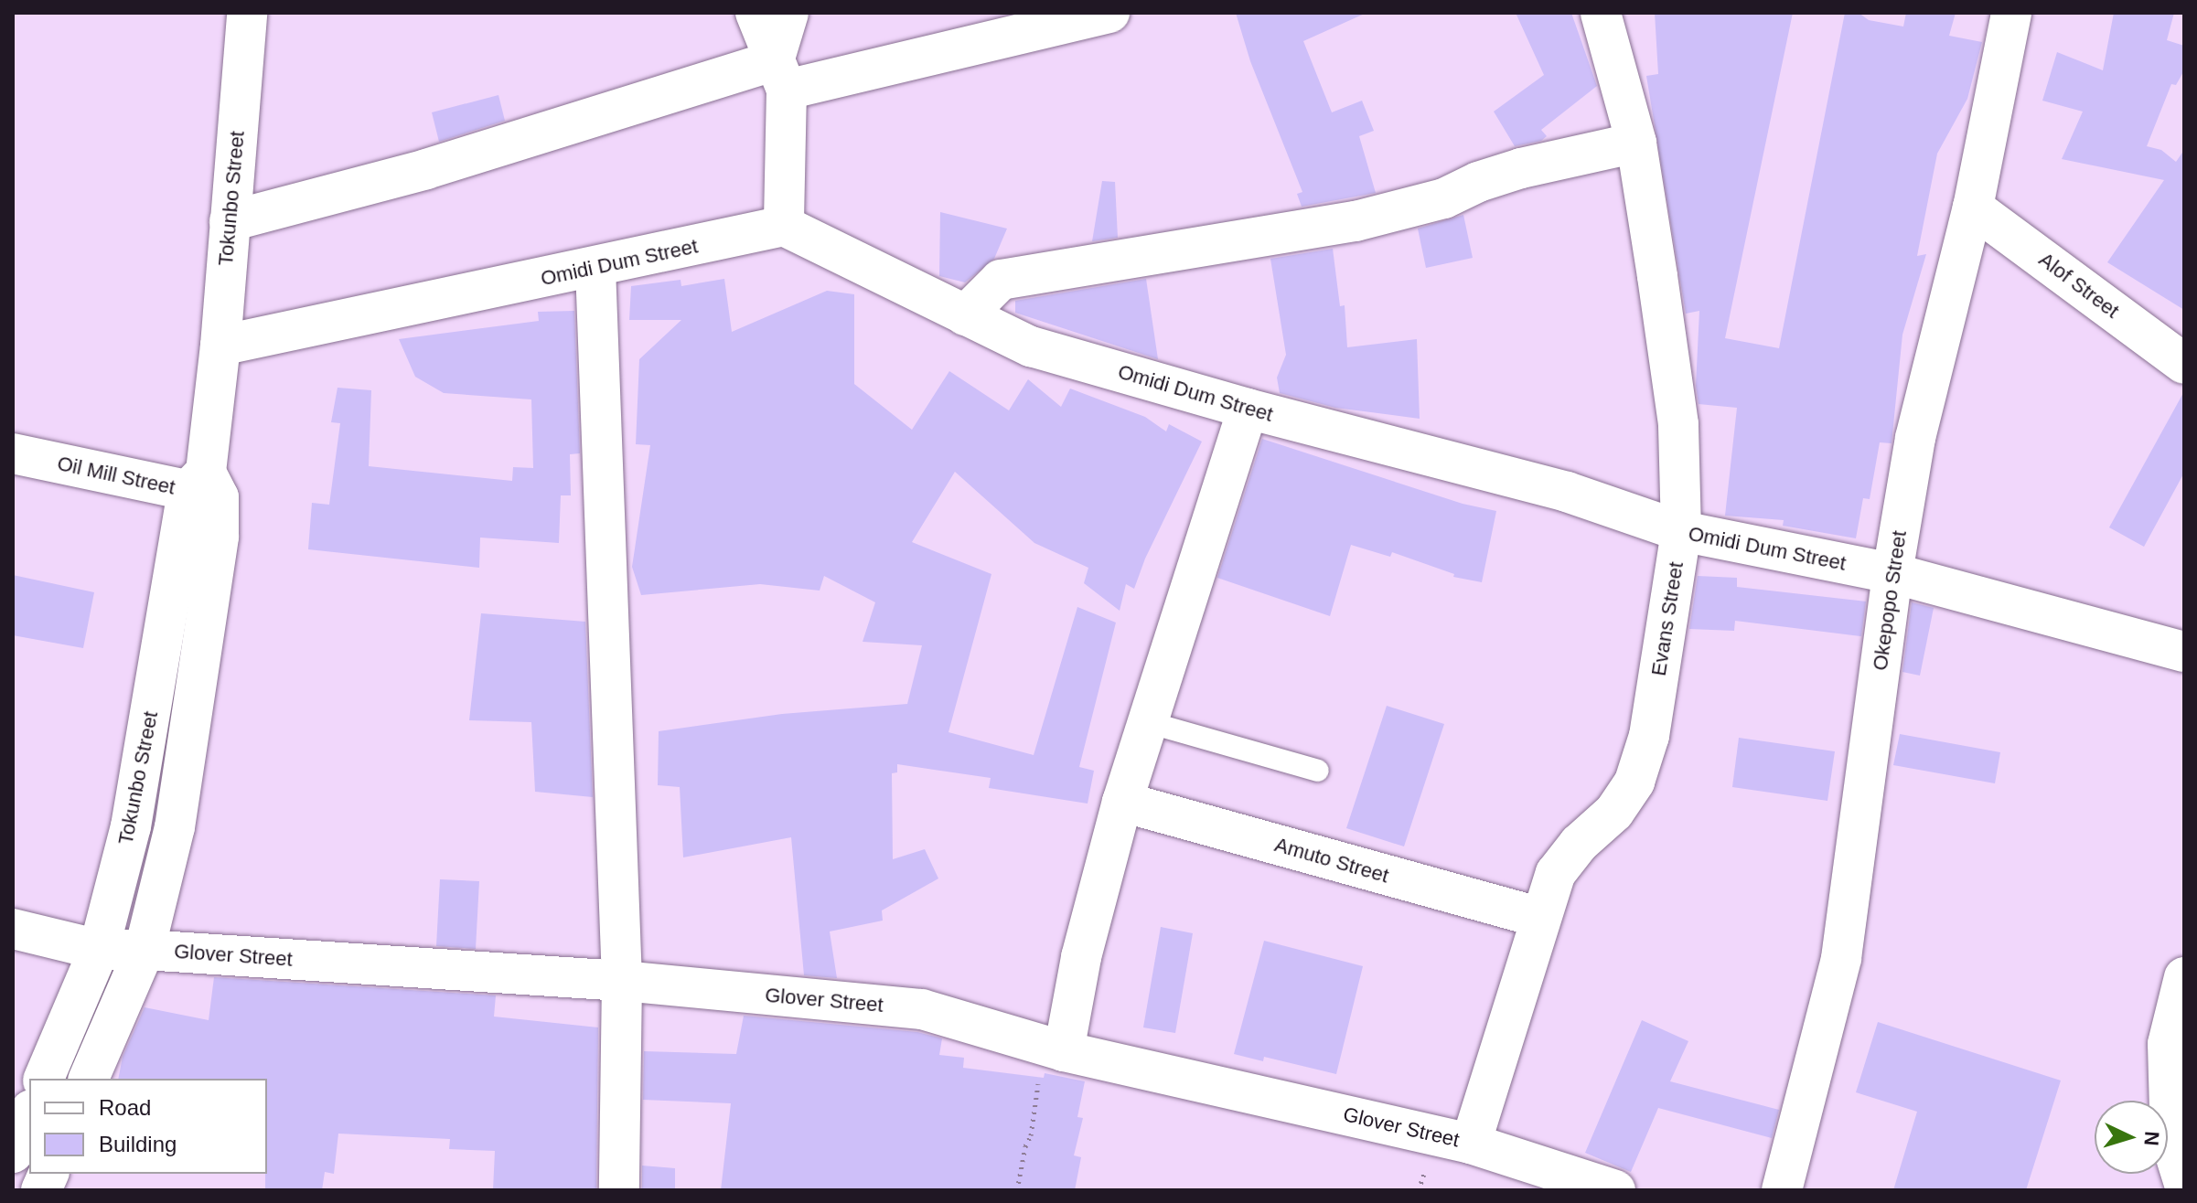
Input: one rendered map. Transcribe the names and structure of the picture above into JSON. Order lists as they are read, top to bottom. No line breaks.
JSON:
{"streets":{"street":["Tokunbo Street","Omidi Dum Street","Alof Street","Oil Mill Street","Okepopo Street","Evans Street","Amuto Street","Glover Street"]},"crossings":[["Tokunbo Street","Omidi Dum Street"],["Tokunbo Street","Oil Mill Street"],["Tokunbo Street","Glover Street"],["Omidi Dum Street","Okepopo Street"],["Omidi Dum Street","Evans Street"],["Alof Street","Okepopo Street"],["Evans Street","Amuto Street"],["Evans Street","Glover Street"]],"legend":["Road","Building"],"north":"right"}
